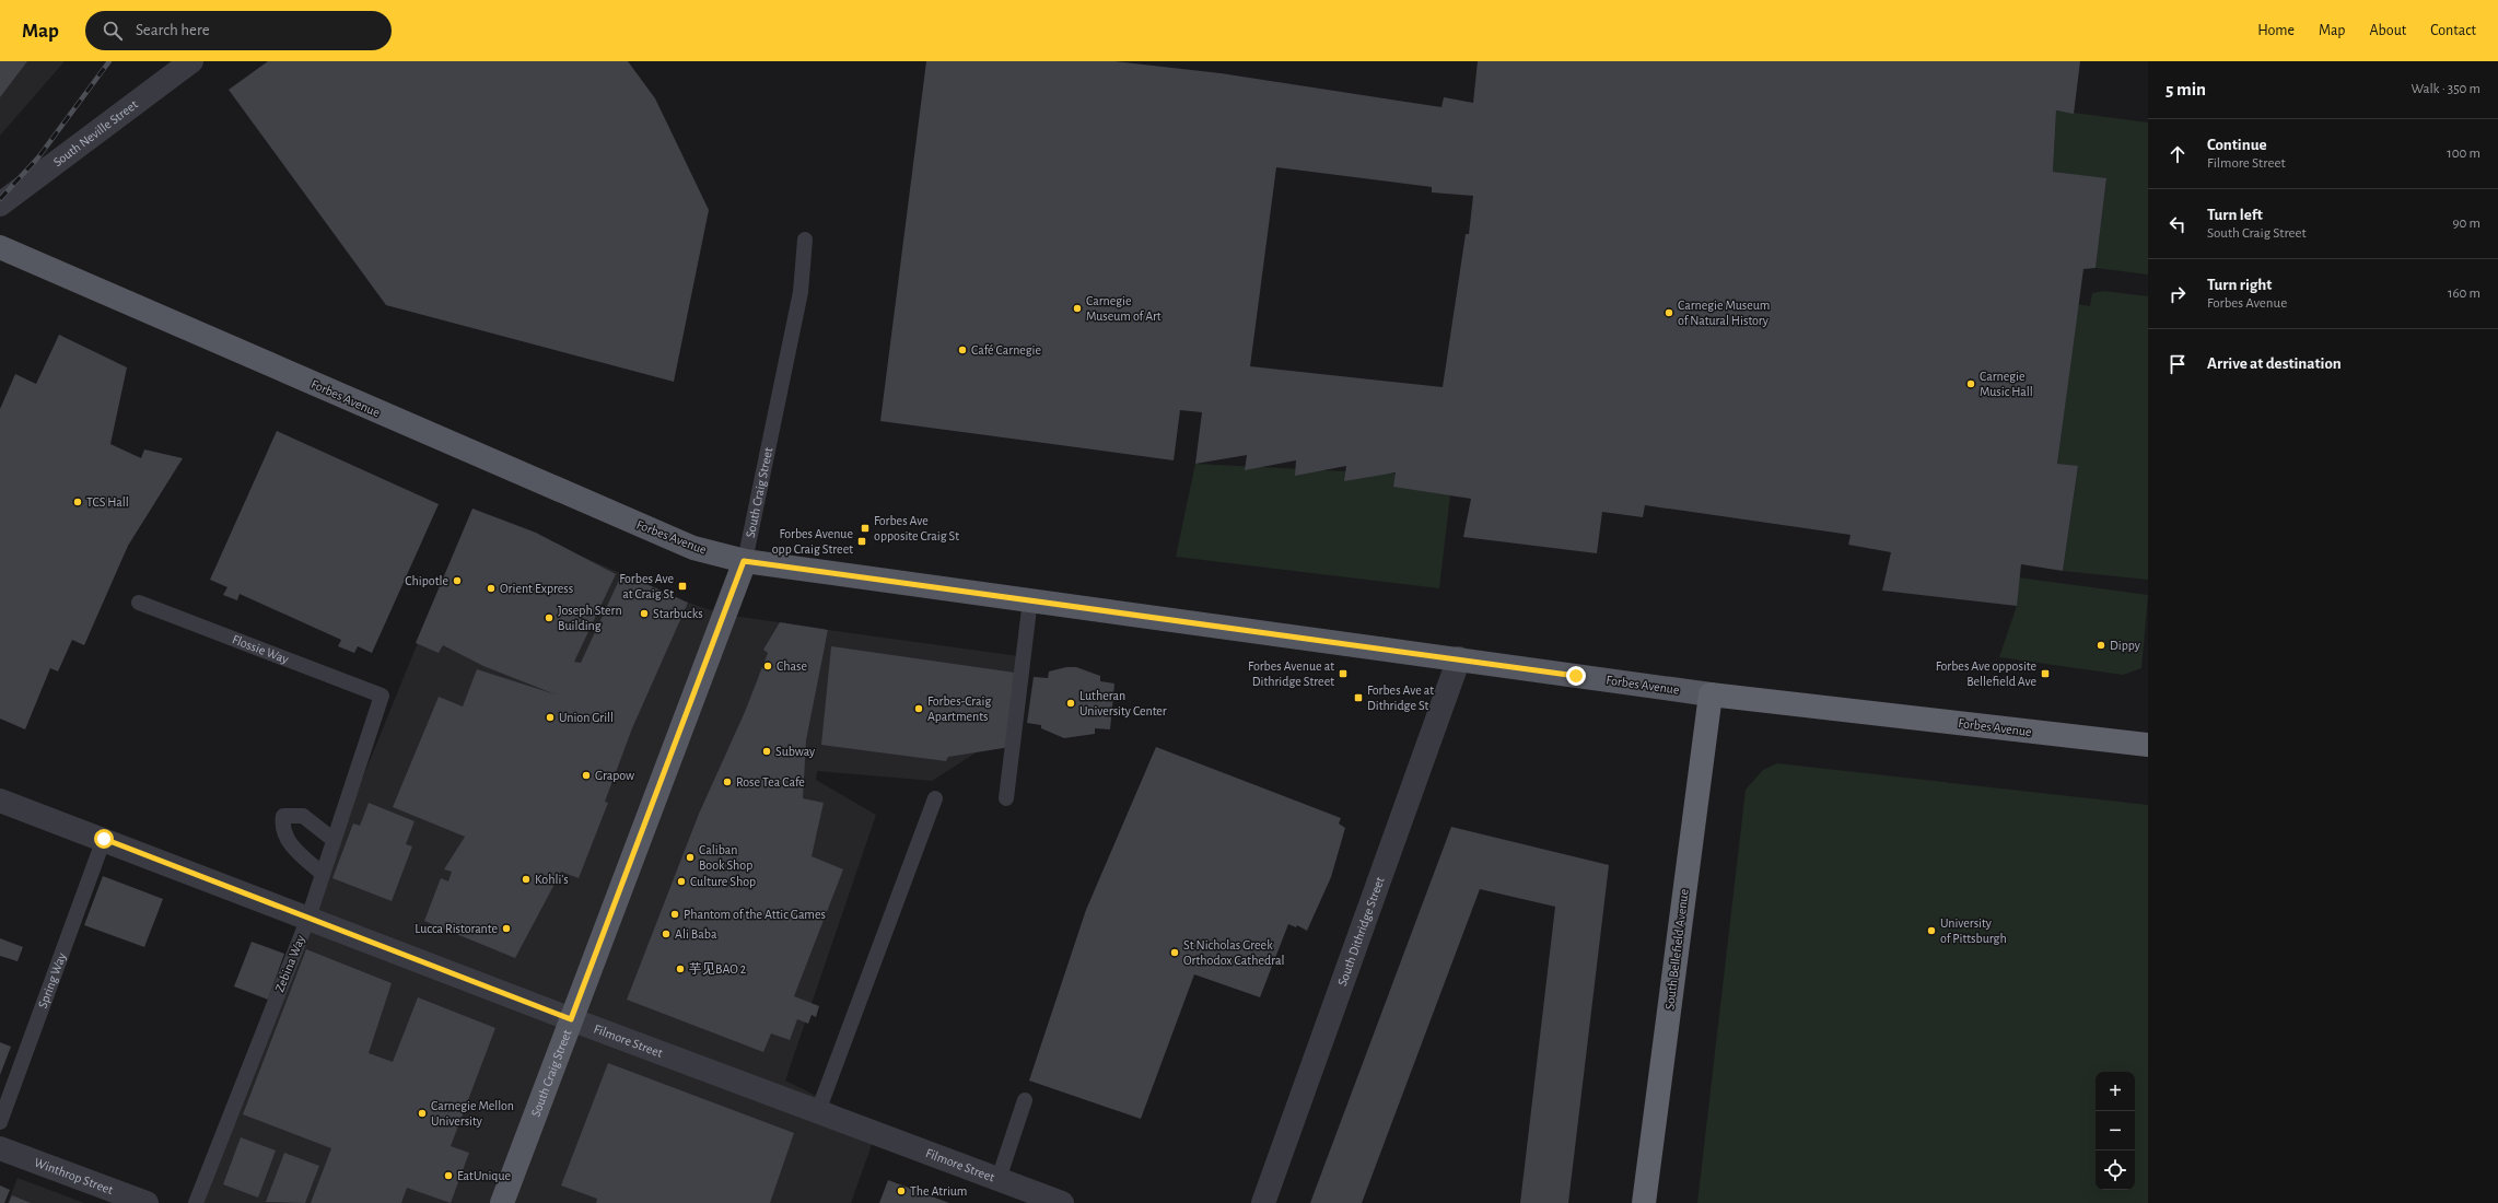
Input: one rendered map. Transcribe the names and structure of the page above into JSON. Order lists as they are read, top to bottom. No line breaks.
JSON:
{"streets":{"highway":["Forbes Avenue","South Bellefield Avenue"],"main road":["South Craig Street"],"street":["South Neville Street","South Dithridge Street","Filmore Street","Winthrop Street"],"lane":["Flossie Way","Zebina Way","Spring Way"]},"crossings":[["Forbes Avenue","South Craig Street"],["Forbes Avenue","South Dithridge Street"],["Forbes Avenue","South Bellefield Avenue"],["South Craig Street","Filmore Street"],["Flossie Way","Zebina Way"],["Zebina Way","Filmore Street"],["Spring Way","Filmore Street"]],"places":{"other":["Carnegie Museum of Art","Carnegie Museum of Natural History","Café Carnegie","Carnegie Music Hall","TCS Hall","Chipotle","Orient Express","Starbucks","Joseph Stern Building","Dippy","Chase","Lutheran University Center","Forbes-Craig Apartments","Union Grill","Subway","Grapow","Rose Tea Cafe","Caliban Book Shop","Kohli's","Culture Shop","Phantom of the Attic Games","Lucca Ristorante","University of Pittsburgh","Ali Baba","St Nicholas Greek Orthodox Cathedral","芋见BAO 2","Carnegie Mellon University","EatUnique","The Atrium"],"transit":["Forbes Ave opposite Craig St","Forbes Avenue opp Craig Street","Forbes Ave at Craig St","Forbes Avenue at Dithridge Street","Forbes Ave opposite Bellefield Ave","Forbes Ave at Dithridge St"]},"page":{"header":"Map","search":"Search here","nav":["Home","Map","About","Contact"],"heading":["5 min","Walk · 350 m"],"list":[["Continue","Filmore Street","100 m"],["Turn left","South Craig Street","90 m"],["Turn right","Forbes Avenue","160 m"],"Arrive at destination"],"map_buttons":["+","−"]}}
